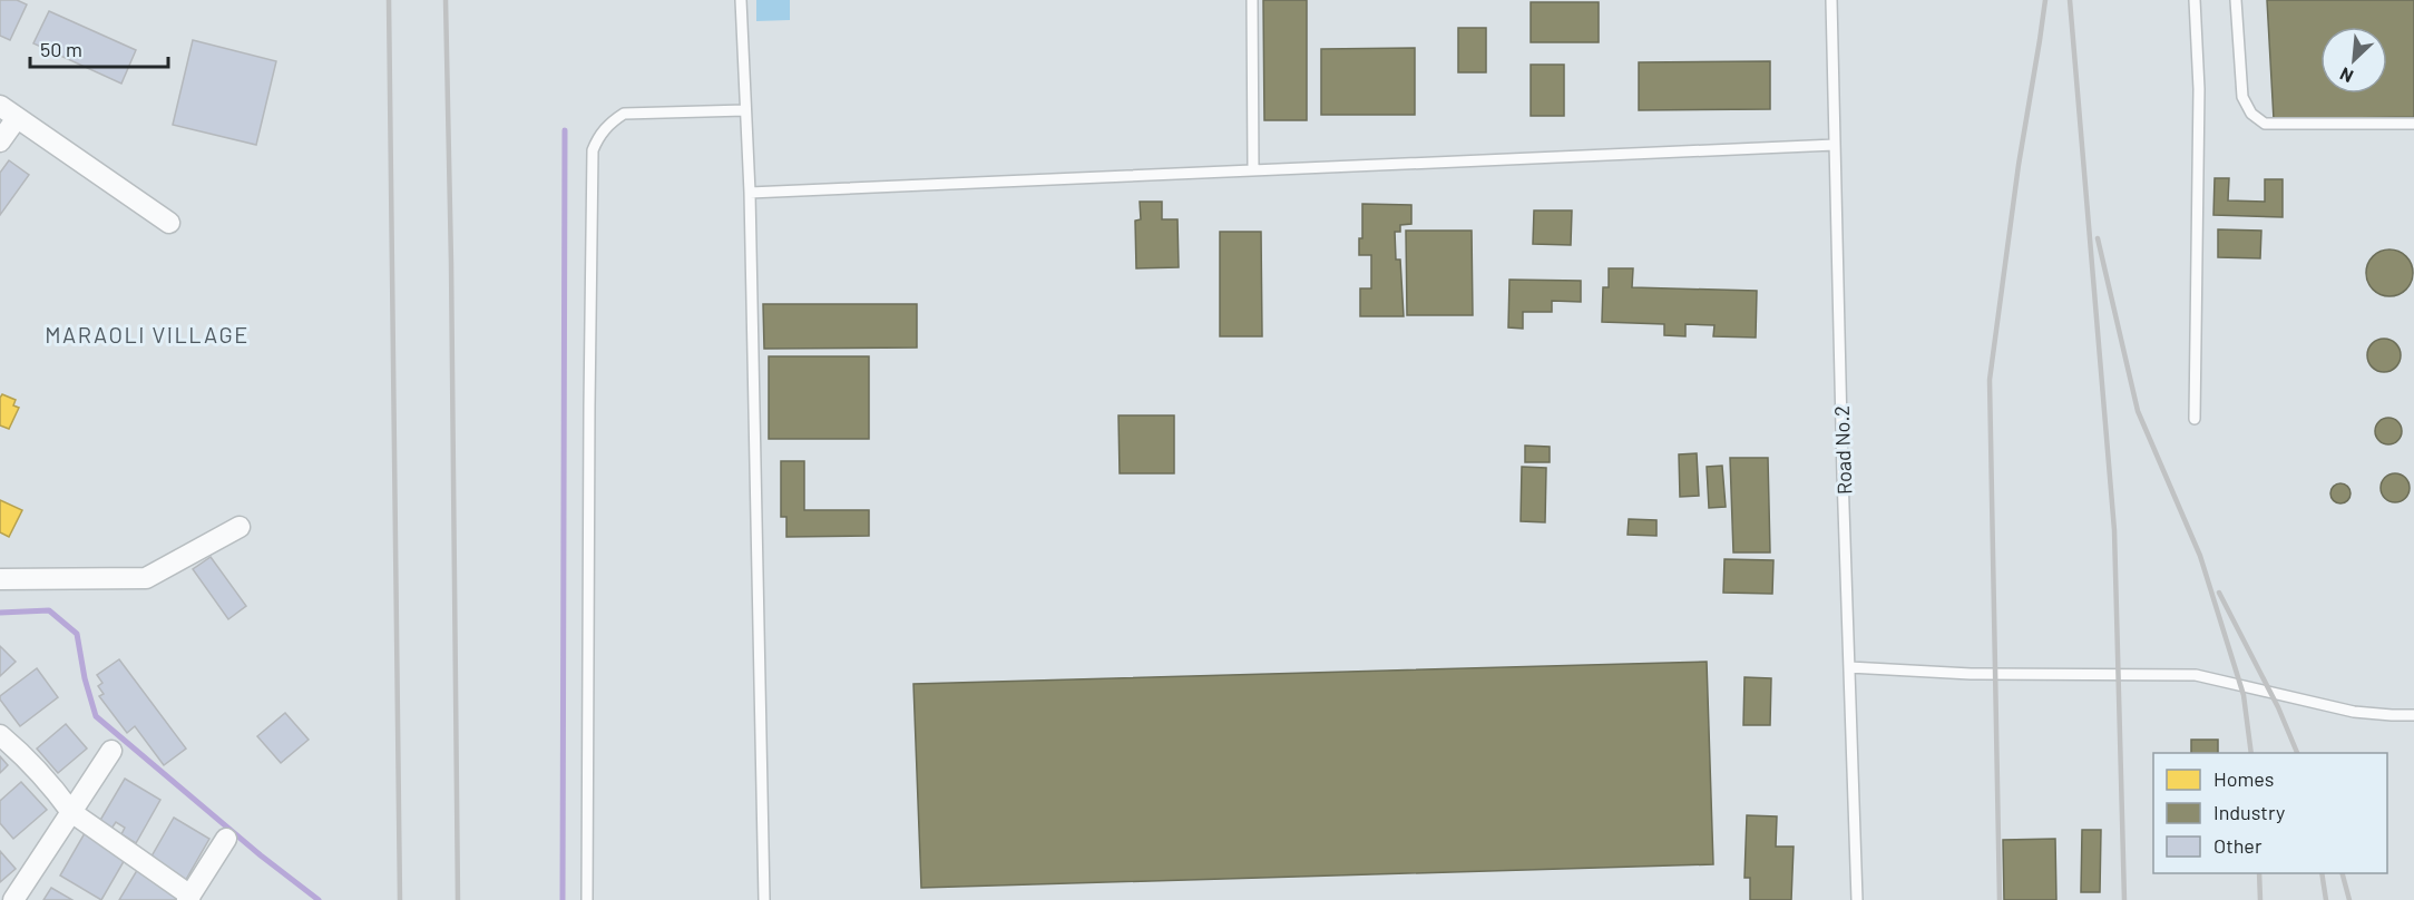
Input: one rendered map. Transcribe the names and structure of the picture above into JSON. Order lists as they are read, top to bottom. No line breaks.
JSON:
{"streets":{"lane":["Road No.2"]},"districts":["MARAOLI VILLAGE"],"legend":["Homes","Industry","Other"],"scale_bar":"50 m","north":"bottom left"}
